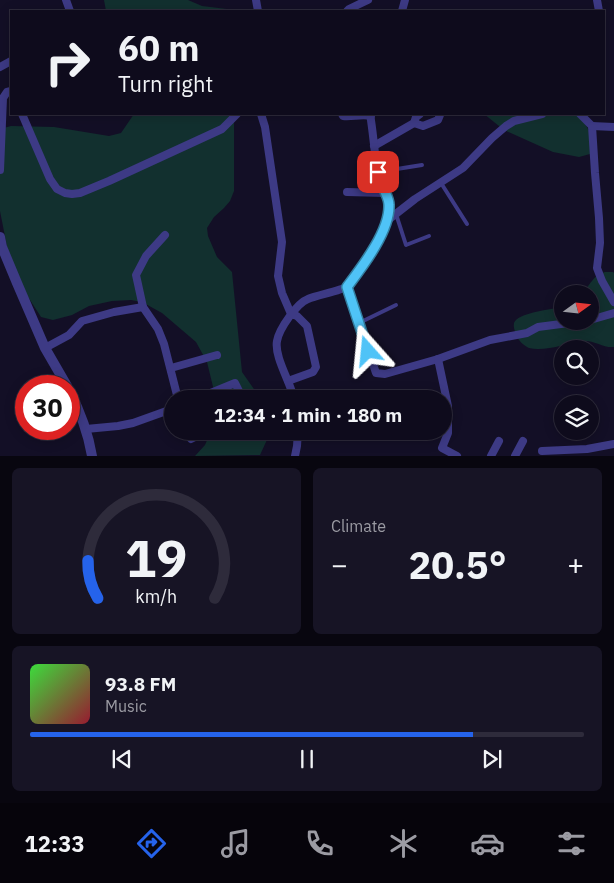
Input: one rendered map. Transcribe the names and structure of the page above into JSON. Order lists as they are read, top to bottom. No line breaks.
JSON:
{"north":"right","page":{"turn":["60 m","Turn right"],"limit":"30","trip":"12:34 · 1 min · 180 m","tile":"Climate","heat":["−","20.5°","+"],"song":["93.8 FM","Music"],"tabs":"12:33","gauge":["19","km/h"]}}
